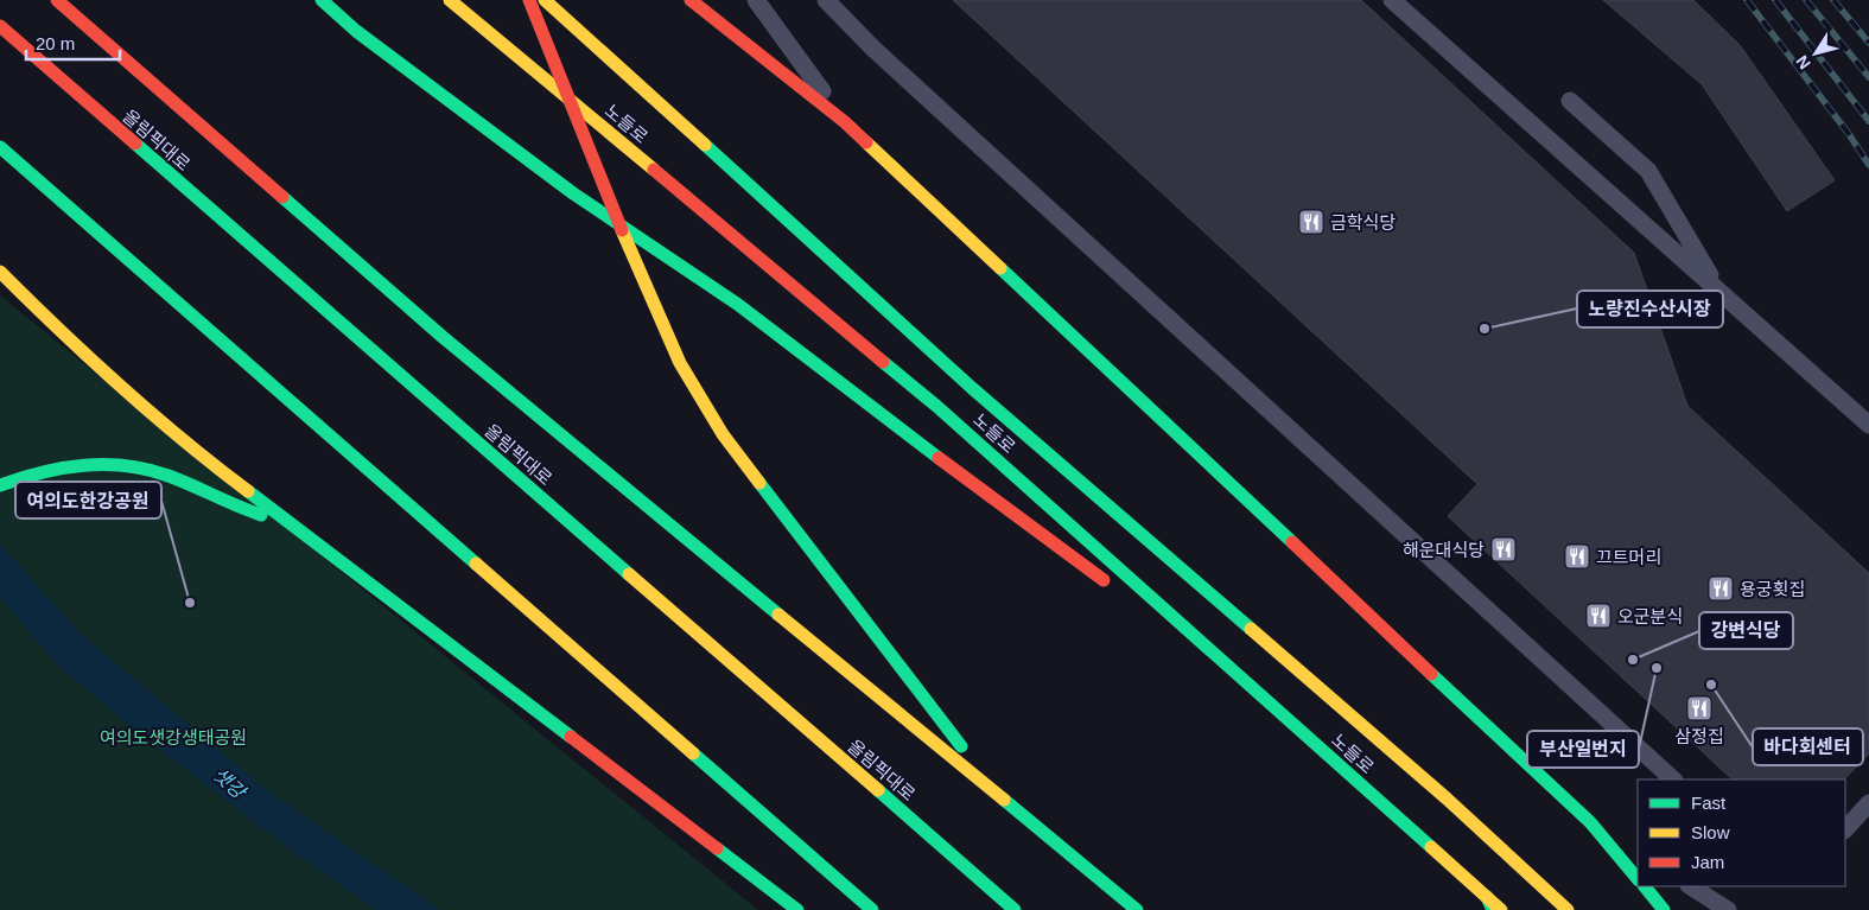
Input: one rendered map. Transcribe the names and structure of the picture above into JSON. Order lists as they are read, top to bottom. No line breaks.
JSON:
{"streets":{"main road":["노들로","올림픽대로"]},"water":["샛강"],"parks":["여의도샛강생태공원"],"places":{"restaurant":["금학식당","해운대식당","끄트머리","용궁횟집","오군분식","삼정집"],"other":["노량진수산시장","여의도한강공원","강변식당","부산일번지","바다회센터"]},"legend":["Fast","Slow","Jam"],"scale_bar":"20 m","north":"bottom left"}
